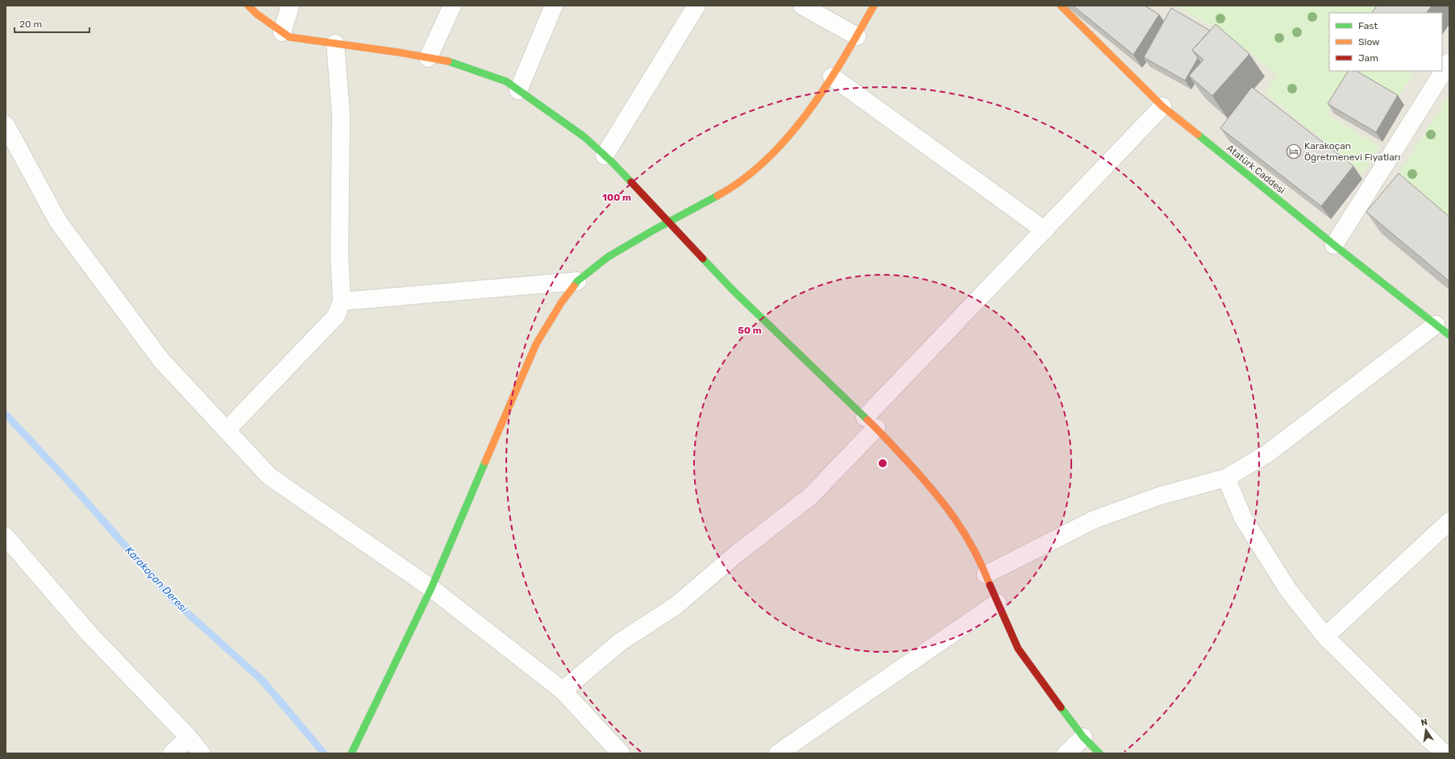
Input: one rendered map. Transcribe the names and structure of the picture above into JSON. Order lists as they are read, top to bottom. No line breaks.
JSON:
{"streets":{"street":["Atatürk Caddesi"]},"water":["Karakoçan Deresi"],"places":{"hotel":["Karakoçan Öğretmenevi Fiyatları"]},"legend":["Fast","Slow","Jam"],"scale_bar":"20 m","north":"top","rings":["100 m","50 m"]}
